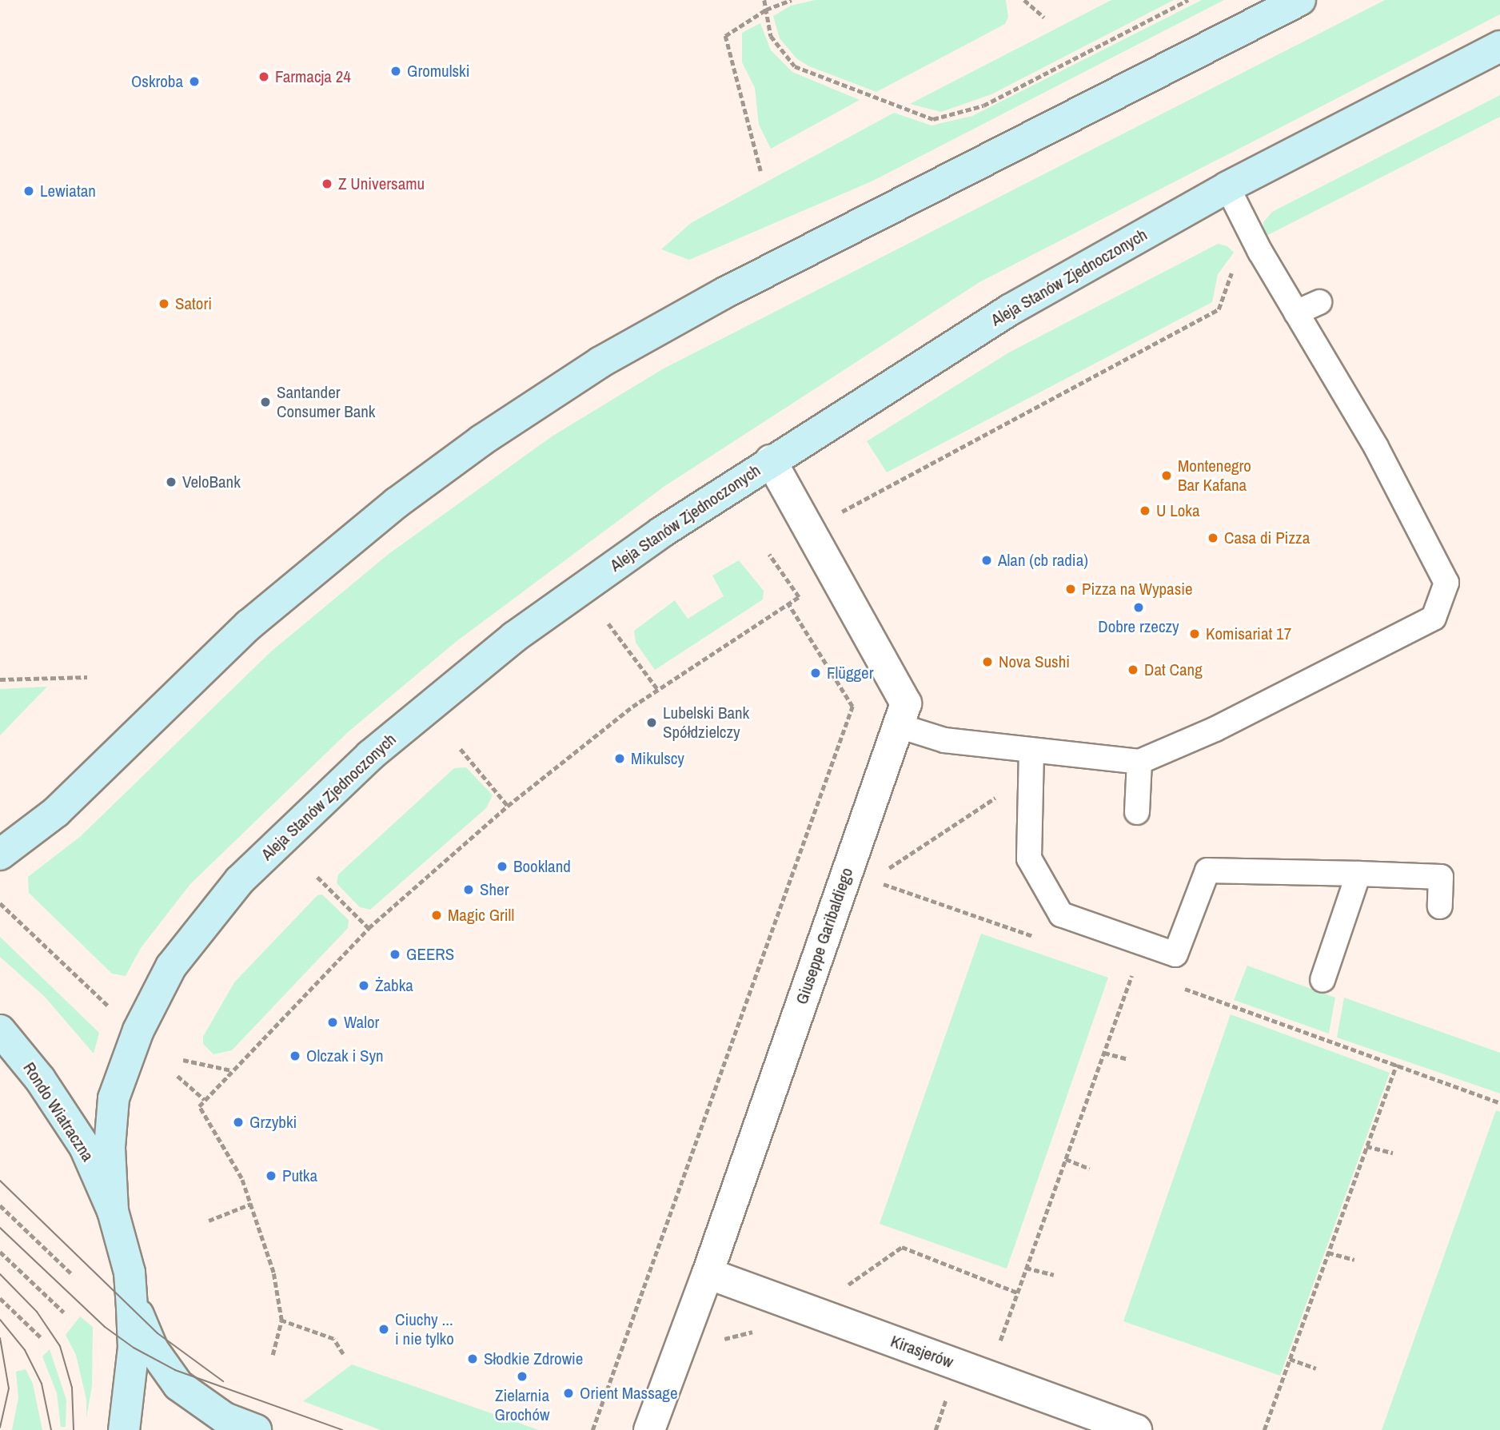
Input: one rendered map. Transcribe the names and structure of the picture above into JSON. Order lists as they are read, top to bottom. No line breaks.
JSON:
{"streets":{"main road":["Aleja Stanów Zjednoczonych","Rondo Wiatraczna"],"street":["Giuseppe Garibaldiego","Kirasjerów"]},"crossings":[["Aleja Stanów Zjednoczonych","Giuseppe Garibaldiego"],["Aleja Stanów Zjednoczonych","Rondo Wiatraczna"],["Giuseppe Garibaldiego","Kirasjerów"]],"places":["Gromulski","Farmacja 24","Oskroba","Z Universamu","Lewiatan","Satori","Santander Consumer Bank","Montenegro Bar Kafana","VeloBank","U Loka","Casa di Pizza","Alan (cb radia)","Pizza na Wypasie","Dobre rzeczy","Komisariat 17","Nova Sushi","Dat Cang","Flügger","Lubelski Bank Spółdzielczy","Mikulscy","Bookland","Sher","Magic Grill","GEERS","Żabka","Walor","Olczak i Syn","Grzybki","Putka","Ciuchy ... i nie tylko","Słodkie Zdrowie","Zielarnia Grochów","Orient Massage"]}
